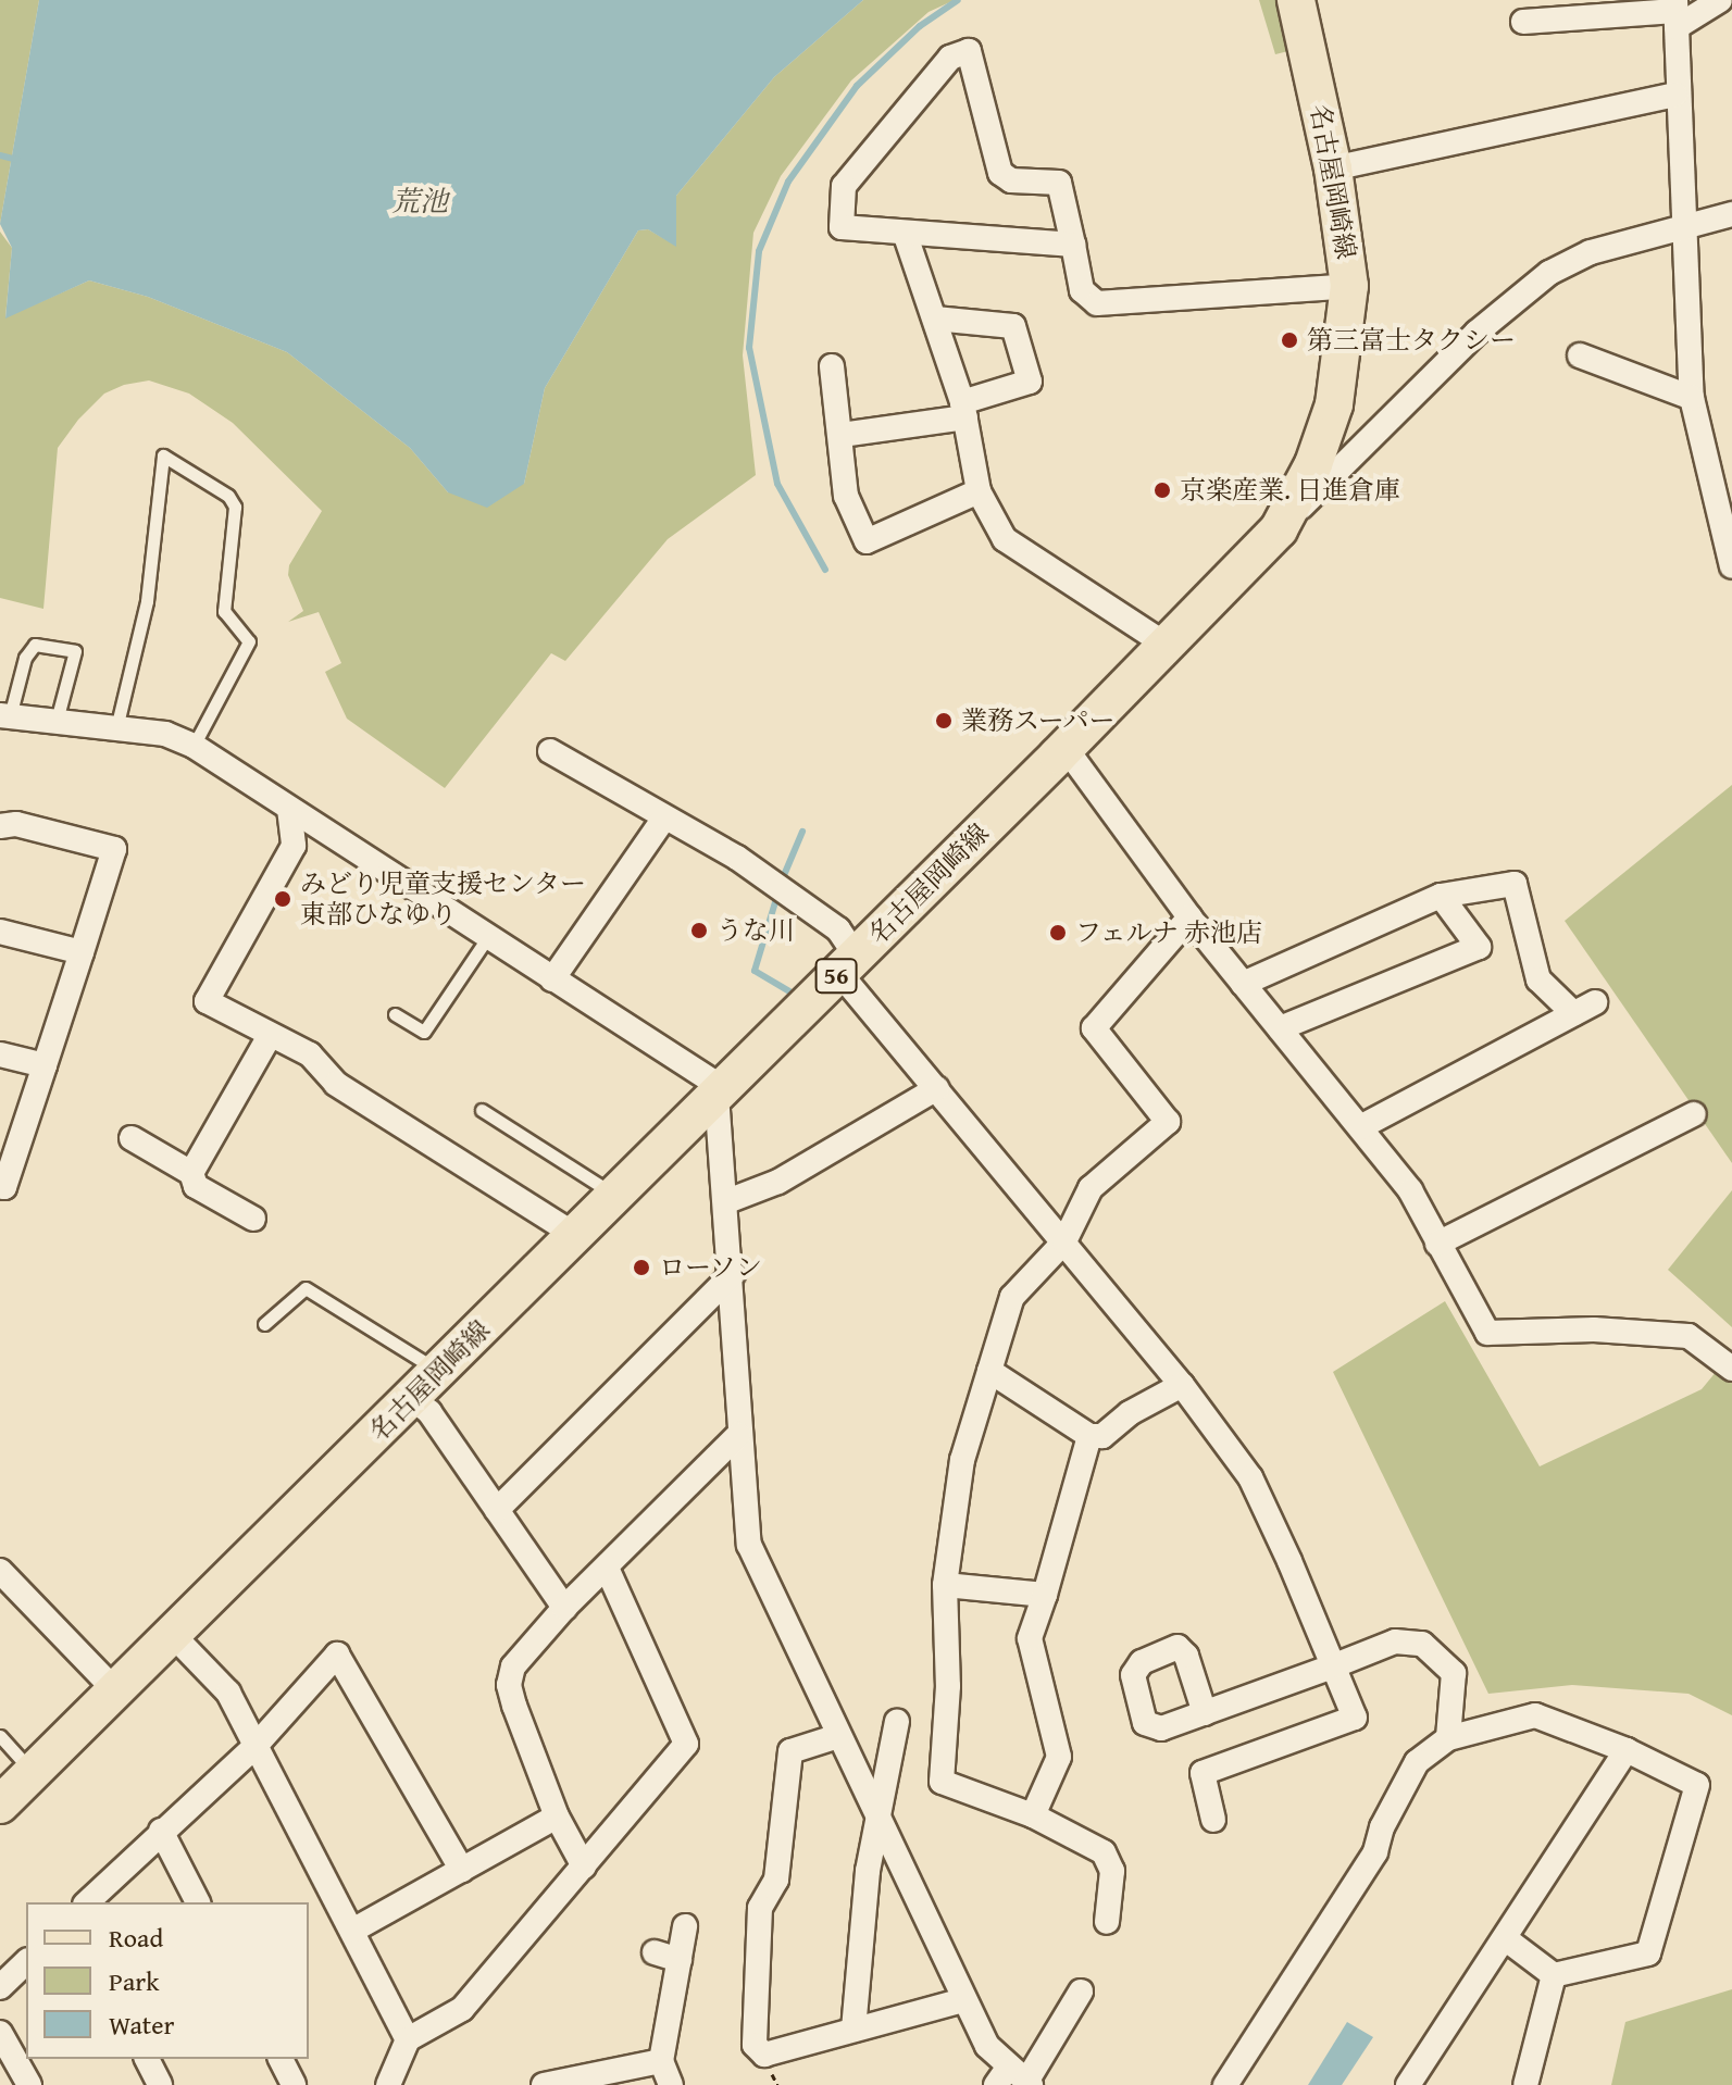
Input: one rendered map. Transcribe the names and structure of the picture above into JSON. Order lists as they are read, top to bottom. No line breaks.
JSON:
{"streets":{"main road":["名古屋岡崎線","56"]},"water":["荒池"],"places":["第三富士タクシー","京楽産業. 日進倉庫","業務スーパー","みどり児童支援センター 東部ひなゆり","うな川","フェルナ 赤池店","ローソン"],"legend":["Road","Park","Water"]}
